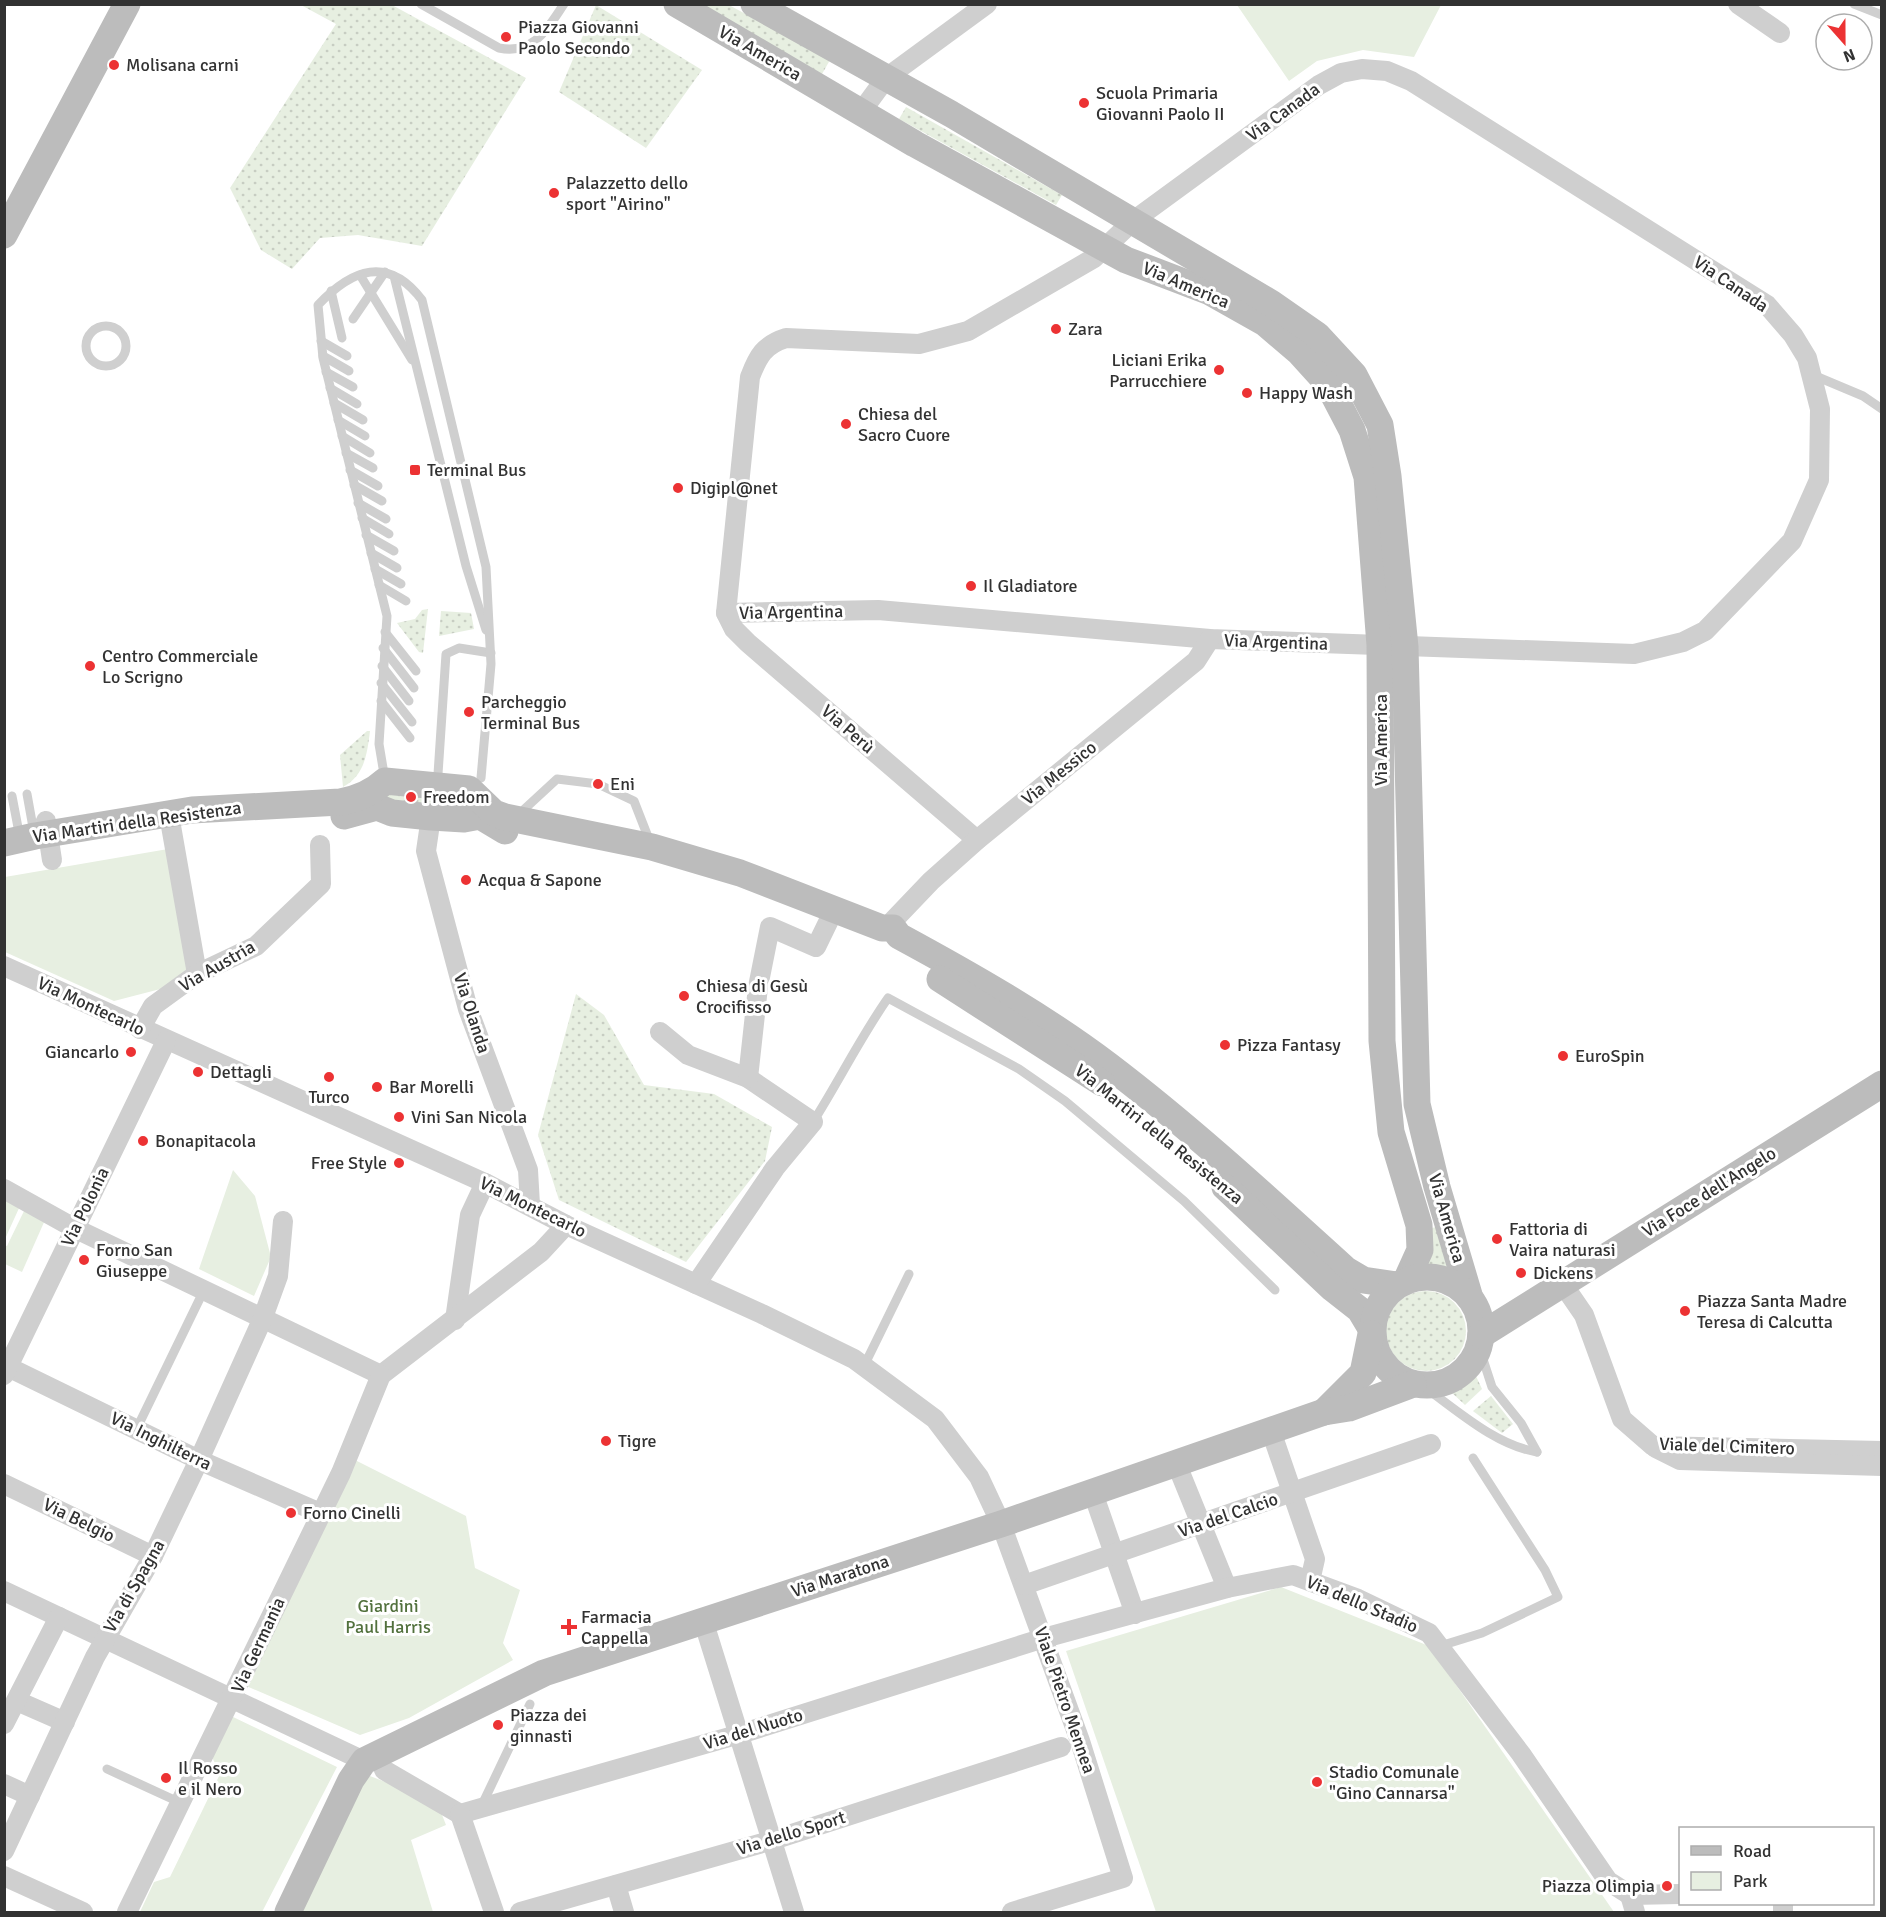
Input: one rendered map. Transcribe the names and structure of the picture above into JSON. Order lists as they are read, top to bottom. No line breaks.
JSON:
{"streets":{"street":["Via America","Via Canada","Via Argentina","Via Perù","Via Messico","Via Martiri della Resistenza","Via Austria","Via Montecarlo","Via Olanda","Via Foce dell'Angelo","Via Polonia","Via Inghilterra","Viale del Cimitero","Via del Calcio","Via Belgio","Via Maratona","Via di Spagna","Via dello Stadio","Via Germania","Viale Pietro Mennea","Via del Nuoto","Via dello Sport"]},"crossings":[["Via America","Via Canada"],["Via America","Via Argentina"],["Via America","Via Martiri della Resistenza"],["Via America","Via Foce dell'Angelo"],["Via America","Via Maratona"],["Via Canada","Via Argentina"],["Via Argentina","Via Perù"],["Via Argentina","Via Messico"],["Via Perù","Via Messico"],["Via Messico","Via Martiri della Resistenza"],["Via Martiri della Resistenza","Via Austria"],["Via Martiri della Resistenza","Via Foce dell'Angelo"],["Via Martiri della Resistenza","Via Maratona"],["Via Austria","Via Montecarlo"],["Via Montecarlo","Via Olanda"],["Via Montecarlo","Via Polonia"],["Via Montecarlo","Via Maratona"],["Via Montecarlo","Viale Pietro Mennea"],["Via Foce dell'Angelo","Viale del Cimitero"],["Via Foce dell'Angelo","Via Maratona"],["Via Polonia","Via Inghilterra"],["Via Inghilterra","Via di Spagna"],["Via Inghilterra","Via Germania"],["Via del Calcio","Viale Pietro Mennea"],["Via Belgio","Via di Spagna"],["Via Maratona","Viale Pietro Mennea"],["Via dello Stadio","Viale Pietro Mennea"],["Via dello Stadio","Via del Nuoto"],["Viale Pietro Mennea","Via del Nuoto"]],"parks":["Giardini Paul Harris"],"places":{"other":["Piazza Giovanni Paolo Secondo","Molisana carni","Scuola Primaria Giovanni Paolo II","Palazzetto dello sport \"Airino\"","Zara","Liciani Erika Parrucchiere","Happy Wash","Chiesa del Sacro Cuore","Digipl@net","Il Gladiatore","Centro Commerciale Lo Scrigno","Parcheggio Terminal Bus","Eni","Freedom","Acqua & Sapone","Chiesa di Gesù Crocifisso","Pizza Fantasy","Giancarlo","EuroSpin","Dettagli","Turco","Bar Morelli","Vini San Nicola","Bonapitacola","Free Style","Fattoria di Vaira naturasi","Forno San Giuseppe","Dickens","Piazza Santa Madre Teresa di Calcutta","Tigre","Forno Cinelli","Piazza dei ginnasti","Il Rosso e il Nero","Stadio Comunale \"Gino Cannarsa\"","Piazza Olimpia"],"transit":["Terminal Bus"],"health":["Farmacia Cappella"]},"legend":["Road","Park"],"north":"bottom"}
